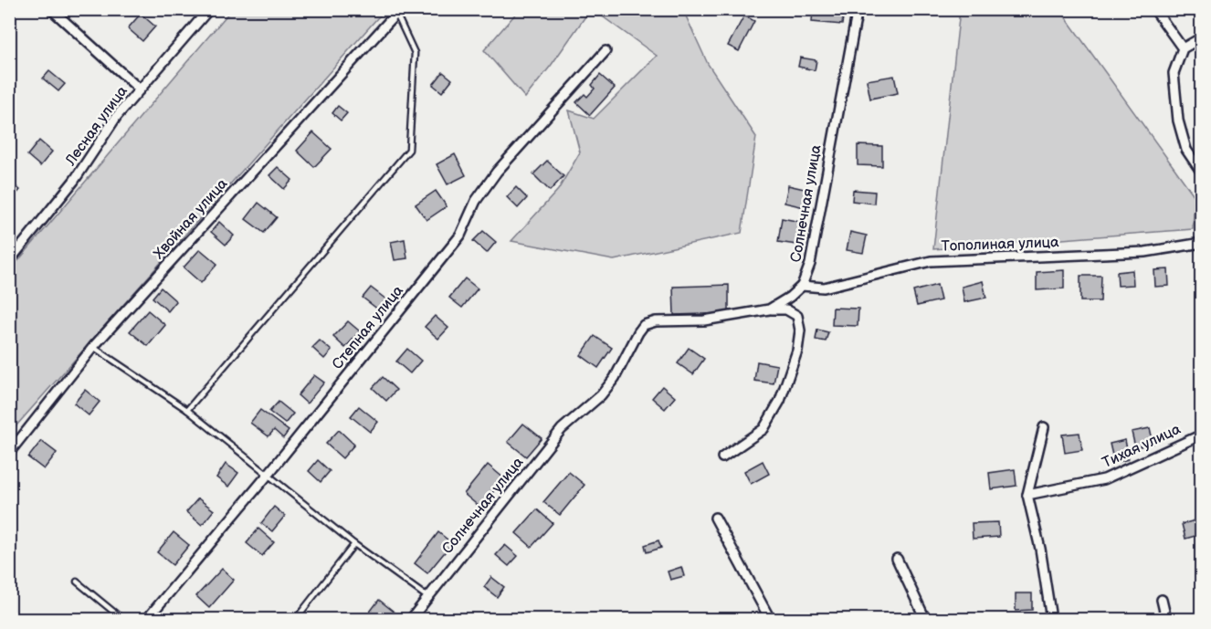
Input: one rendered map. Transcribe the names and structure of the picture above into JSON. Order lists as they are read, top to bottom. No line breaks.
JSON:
{"streets":{"street":["Лесная улица","Солнечная улица","Хвойная улица","Тополиная улица","Степная улица","Тихая улица"]},"crossings":[["Солнечная улица","Тополиная улица"]]}
